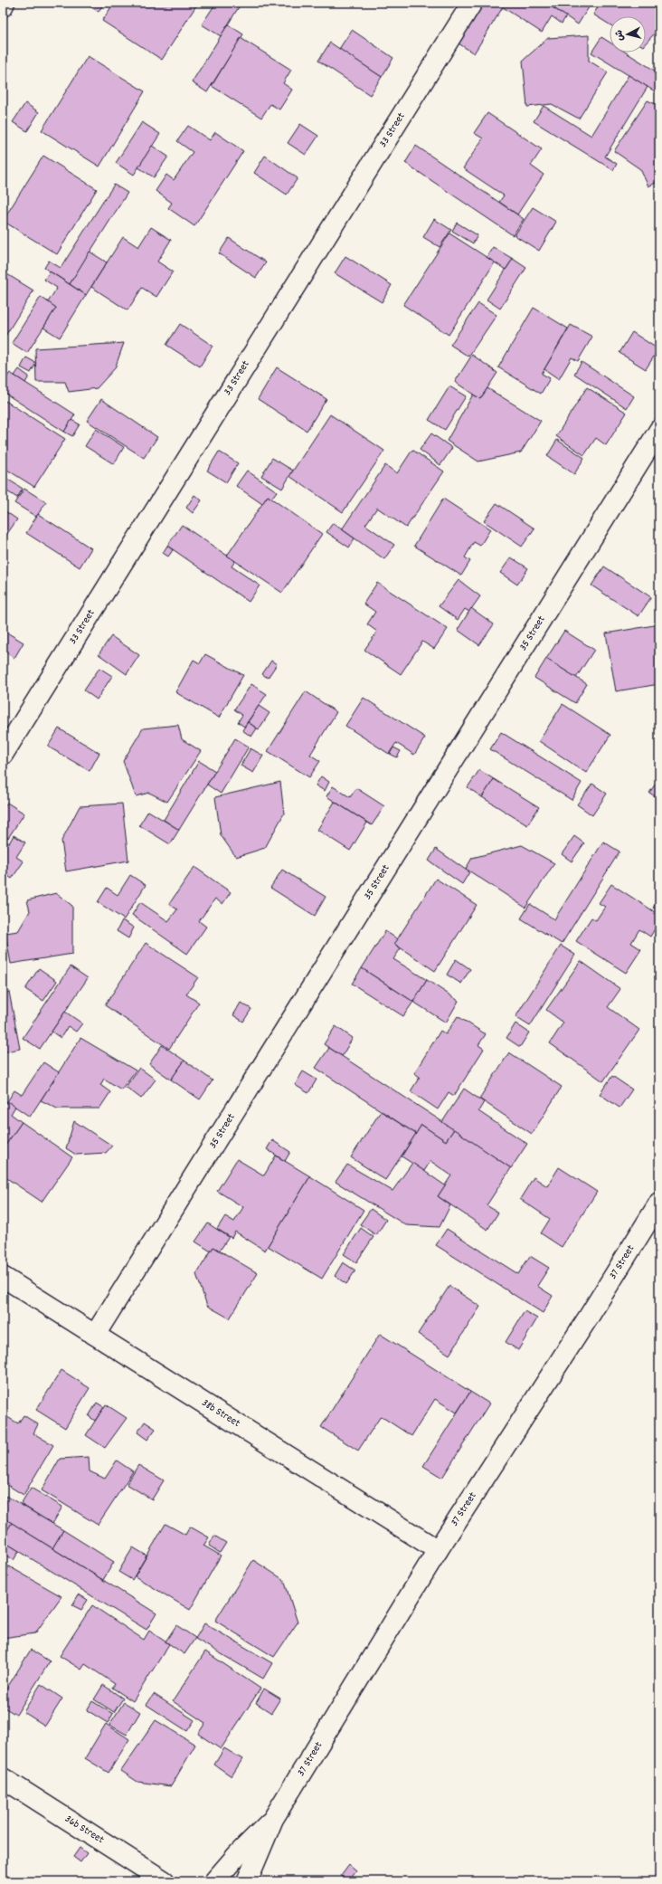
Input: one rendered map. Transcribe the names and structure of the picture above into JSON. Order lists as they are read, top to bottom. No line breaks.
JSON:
{"streets":{"street":["33 Street","35 Street","37 Street","38b Street","36b Street"]},"crossings":[["35 Street","38b Street"],["37 Street","38b Street"]],"north":"left"}
